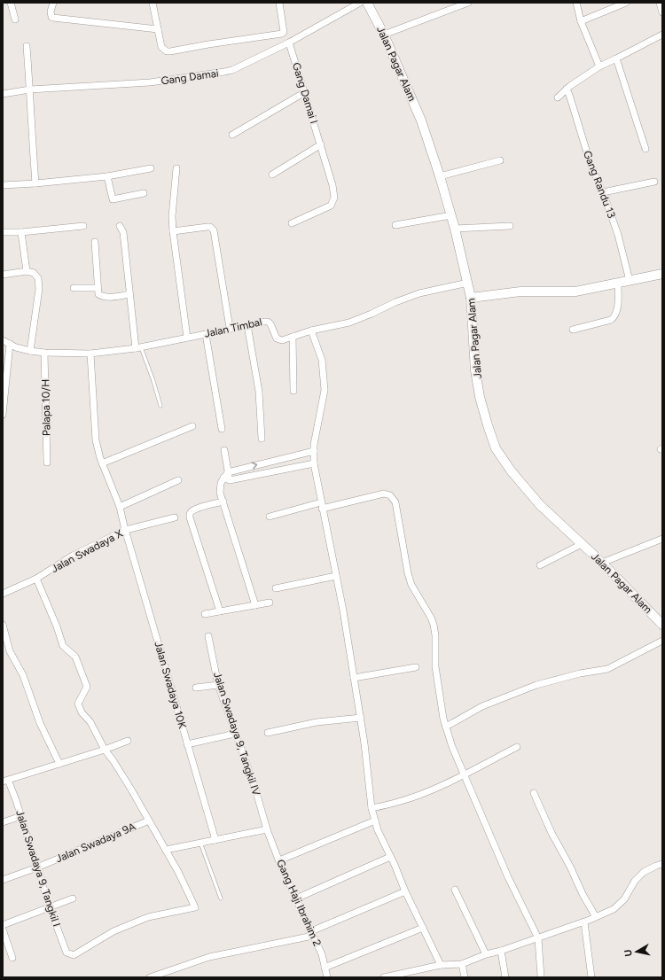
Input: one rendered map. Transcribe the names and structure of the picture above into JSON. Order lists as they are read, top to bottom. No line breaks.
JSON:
{"streets":{"street":["Jalan Pagar Alam","Gang Damai","Gang Damai I","Gang Randu 13","Jalan Timbal","Palapa 10/H","Jalan Swadaya X","Jalan Swadaya 10K","Jalan Swadaya 9, Tangkil IV","Jalan Swadaya 9A","Jalan Swadaya 9, Tangkil I","Gang Haji Ibrahim 2"]},"crossings":[["Jalan Pagar Alam","Jalan Timbal"],["Gang Damai","Gang Damai I"],["Jalan Timbal","Palapa 10/H"],["Jalan Timbal","Jalan Swadaya 10K"],["Jalan Swadaya X","Jalan Swadaya 10K"],["Jalan Swadaya 9, Tangkil IV","Gang Haji Ibrahim 2"],["Jalan Swadaya 9A","Jalan Swadaya 9, Tangkil I"]],"north":"left"}
